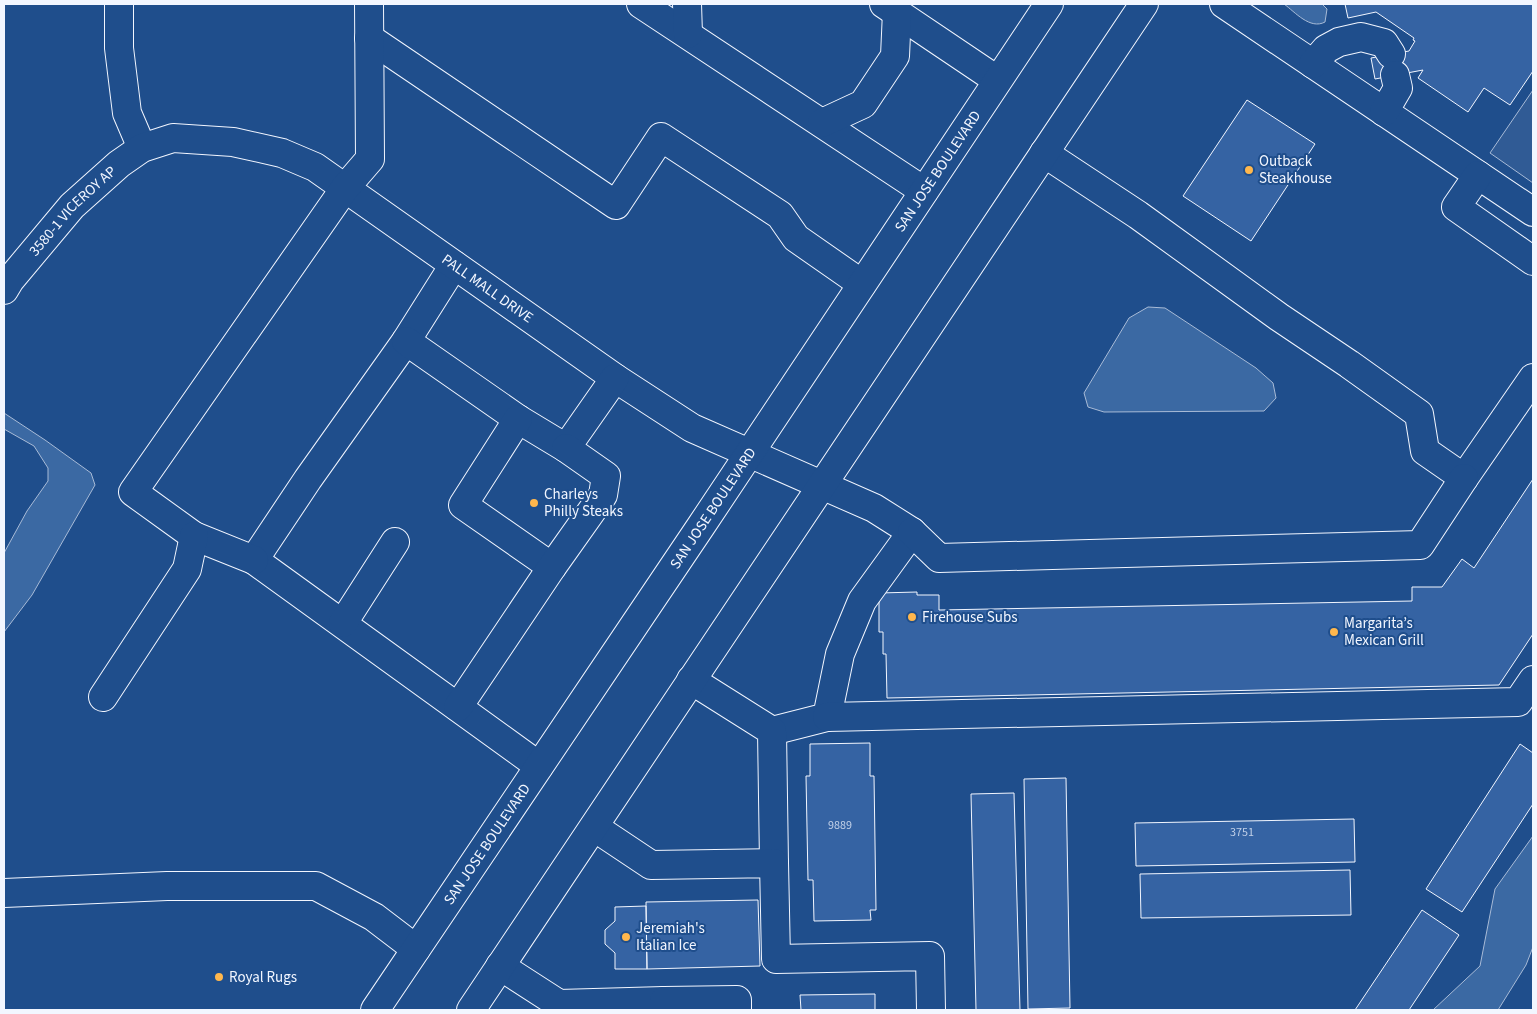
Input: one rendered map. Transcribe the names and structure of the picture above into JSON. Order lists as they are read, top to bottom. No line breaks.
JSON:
{"streets":{"main road":["SAN JOSE BOULEVARD","3580-1 VICEROY AP","PALL MALL DRIVE"]},"crossings":[["SAN JOSE BOULEVARD","PALL MALL DRIVE"],["3580-1 VICEROY AP","PALL MALL DRIVE"]],"places":["Outback Steakhouse","Charleys Philly Steaks","Firehouse Subs","Margarita’s Mexican Grill","Jeremiah's Italian Ice","Royal Rugs"],"house_numbers":["9889","3751"]}
